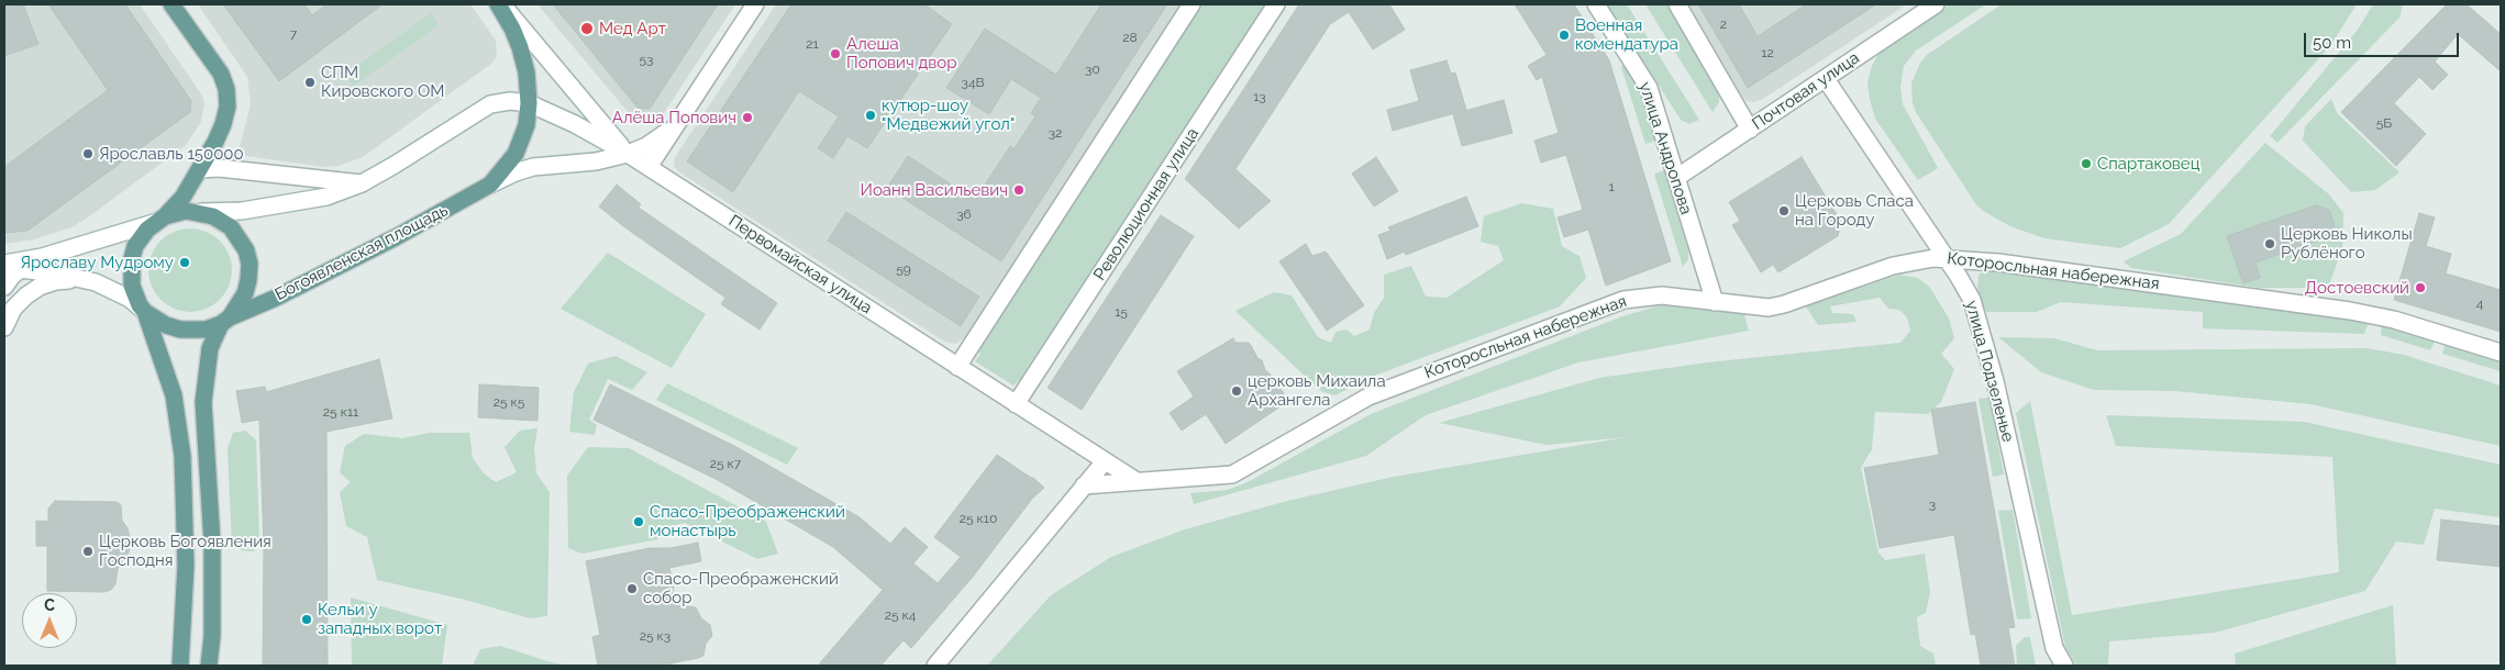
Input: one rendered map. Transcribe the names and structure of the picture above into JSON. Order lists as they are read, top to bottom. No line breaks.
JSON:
{"streets":{"main road":["Богоявленская площадь","Первомайская улица"],"street":["Почтовая улица","улица Андропова","Революционная улица","Которосльная набережная","улица Подзеленье"]},"crossings":[["Почтовая улица","улица Андропова"],["Почтовая улица","улица Подзеленье"],["улица Андропова","Которосльная набережная"],["Революционная улица","Первомайская улица"],["Богоявленская площадь","Первомайская улица"],["Первомайская улица","Которосльная набережная"],["Которосльная набережная","улица Подзеленье"]],"places":["Мед Арт","Военная комендатура","Алеша Попович двор","СПМ Кировского ОМ","кутюр-шоу \"Медвежий угол\"","Алёша Попович","Ярославль 150000","Спартаковец","Иоанн Васильевич","Церковь Спаса на Городу","Церковь Николы Рублёного","Ярославу Мудрому","Достоевский","церковь Михаила Архангела","Спасо-Преображенский монастырь","Церковь Богоявления Господня","Спасо-Преображенский собор","Кельи у западных ворот"],"house_numbers":["2","7","28","21","12","53","30","34В","13","5Б","32","1","36","59","4","15","25 к5","25 к11","25 к7","3","25 к10","25 к4","25 к3"],"scale_bar":"50 m","north":"top"}
